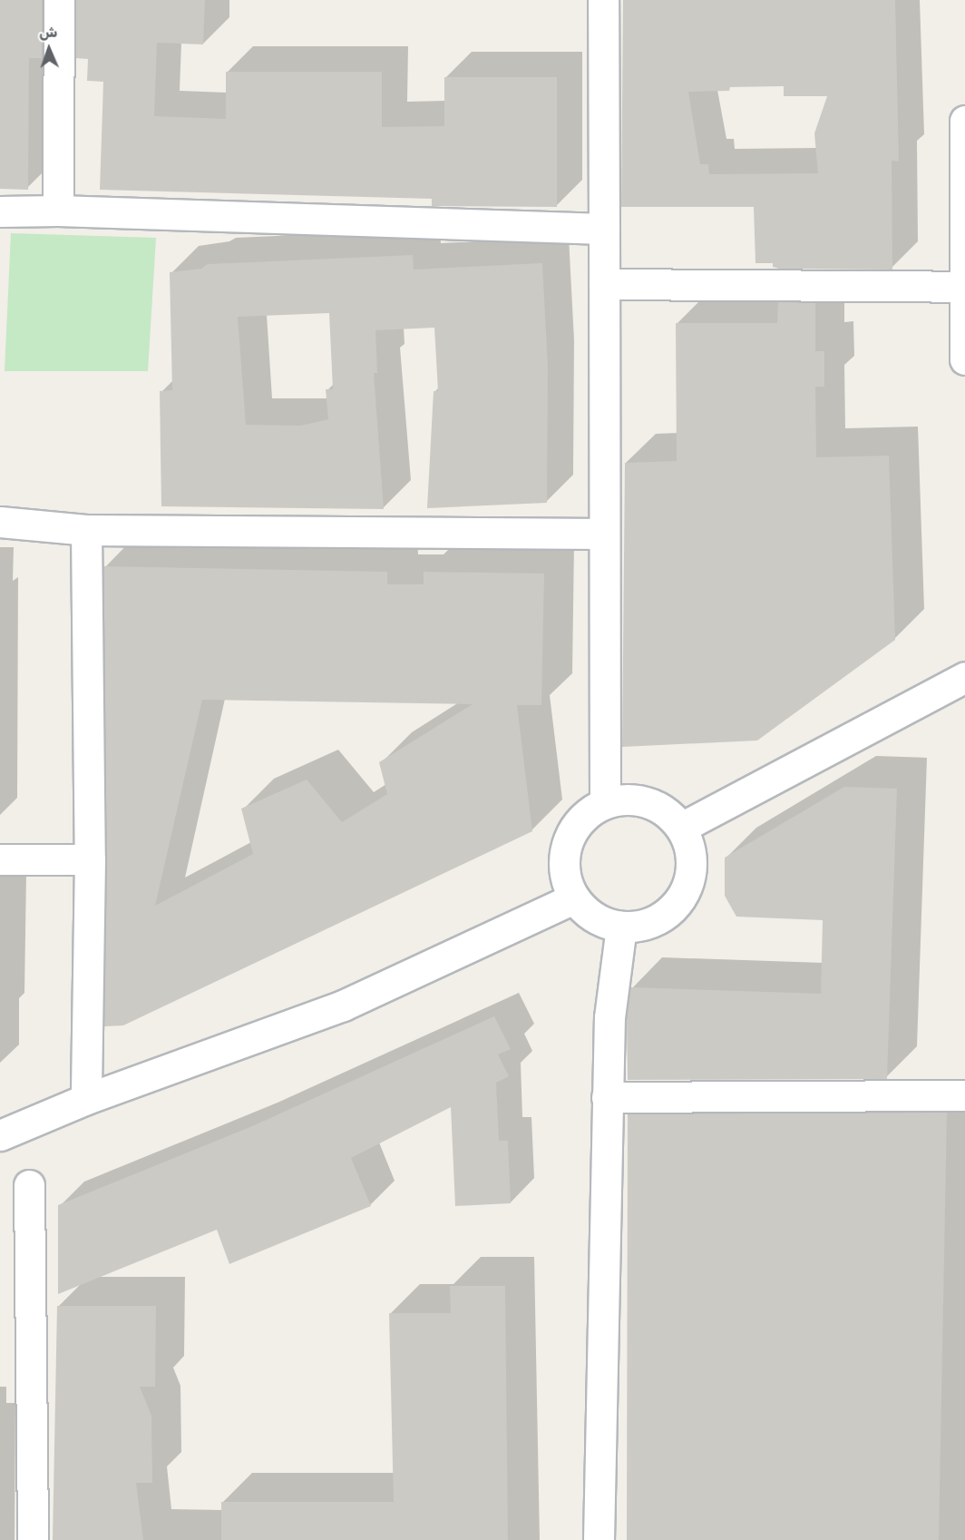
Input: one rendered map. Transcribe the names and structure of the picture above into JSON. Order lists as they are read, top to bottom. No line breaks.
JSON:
{"north":"top"}
